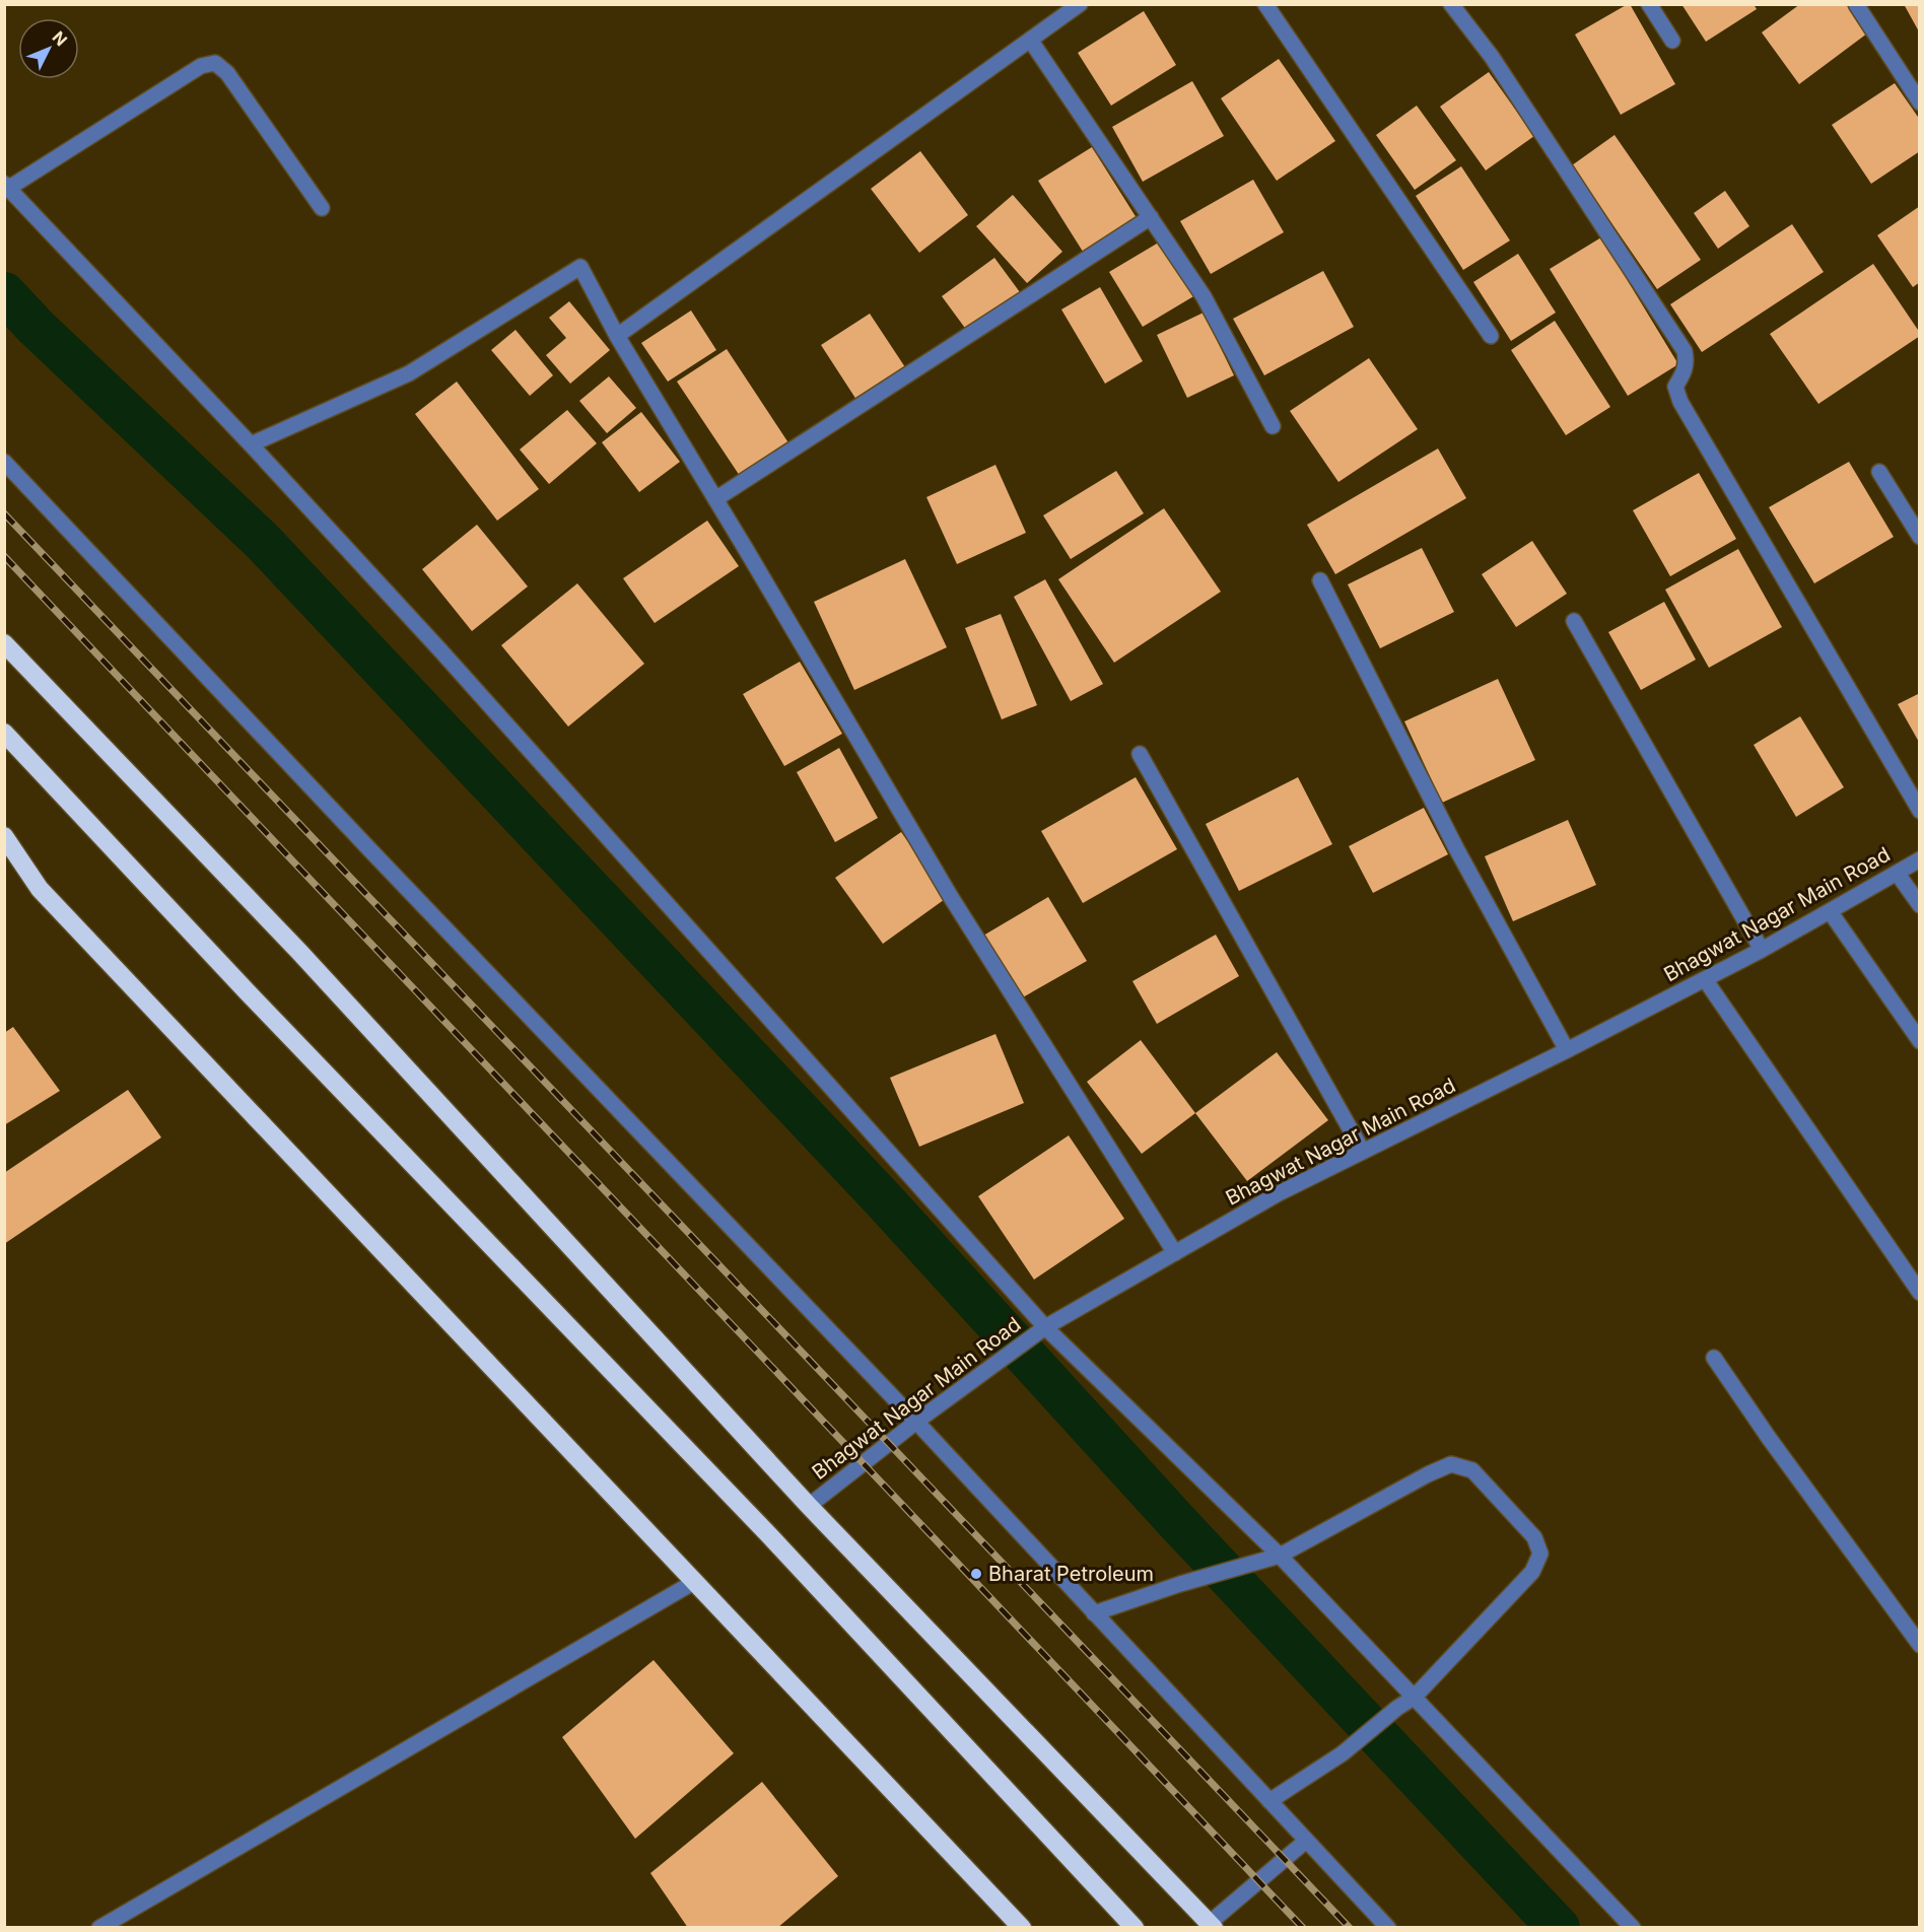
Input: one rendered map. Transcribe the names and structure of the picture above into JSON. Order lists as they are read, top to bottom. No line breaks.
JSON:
{"streets":{"street":["Bhagwat Nagar Main Road"]},"places":["Bharat Petroleum"],"north":"top right"}
